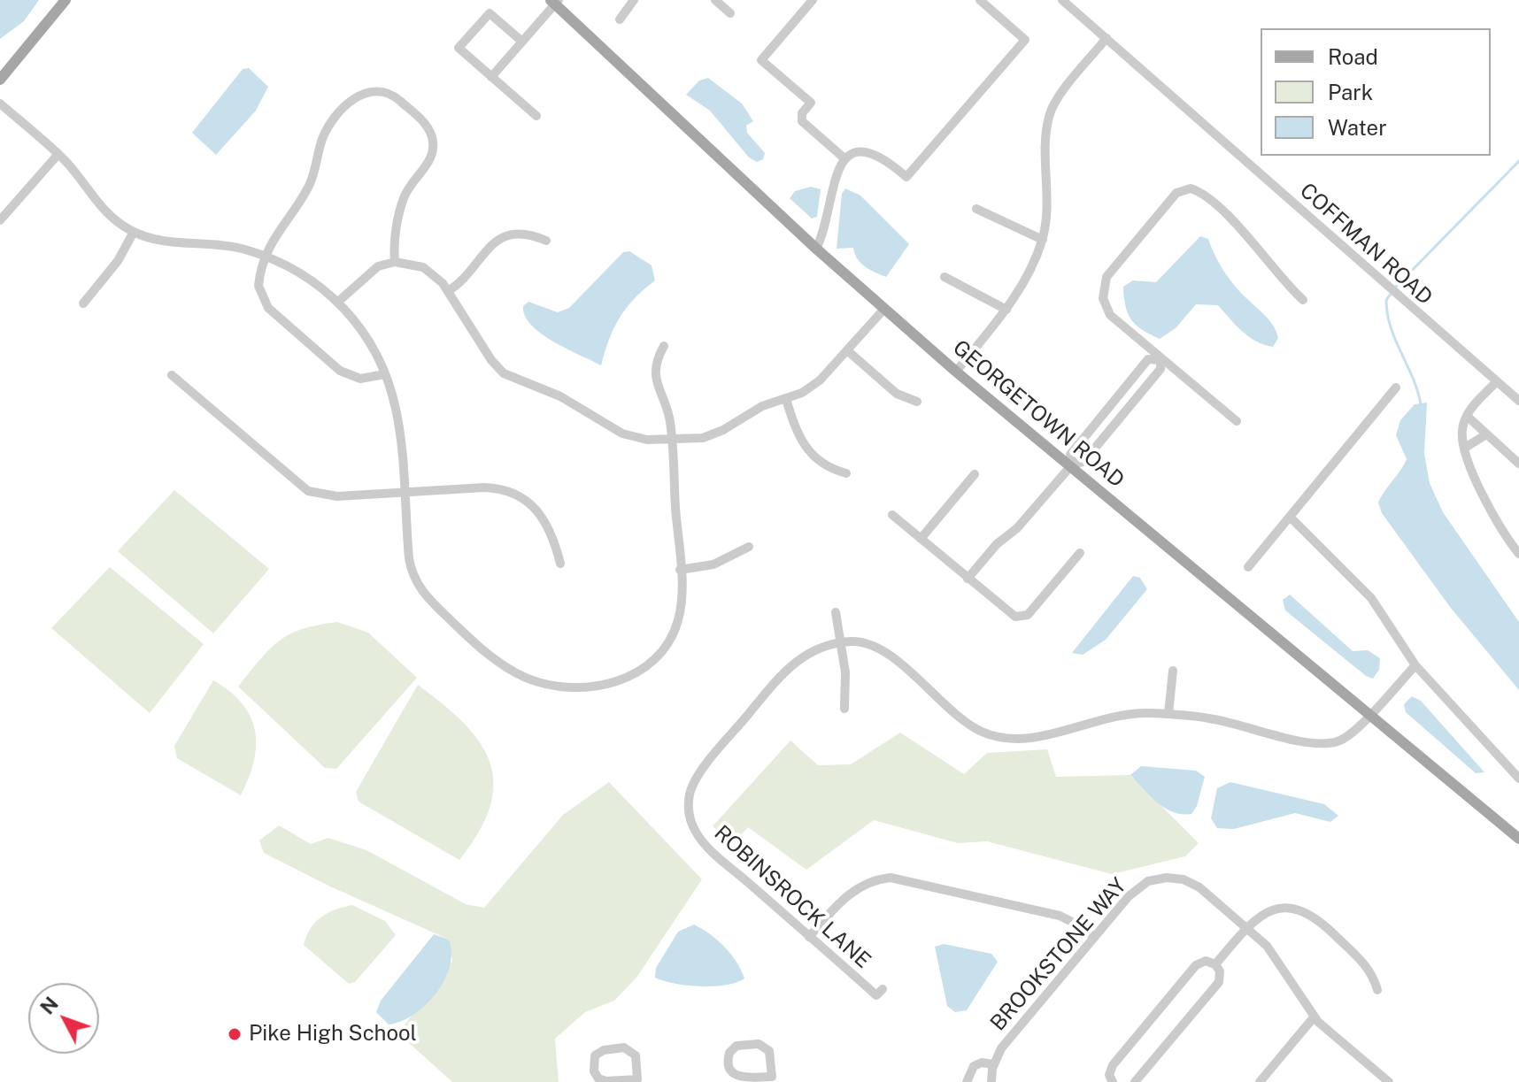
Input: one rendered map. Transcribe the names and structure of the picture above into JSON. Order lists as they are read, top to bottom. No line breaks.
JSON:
{"streets":{"main road":["GEORGETOWN ROAD"],"street":["COFFMAN ROAD","ROBINSROCK LANE","BROOKSTONE WAY"]},"places":["Pike High School"],"legend":["Road","Park","Water"],"north":"top left"}
